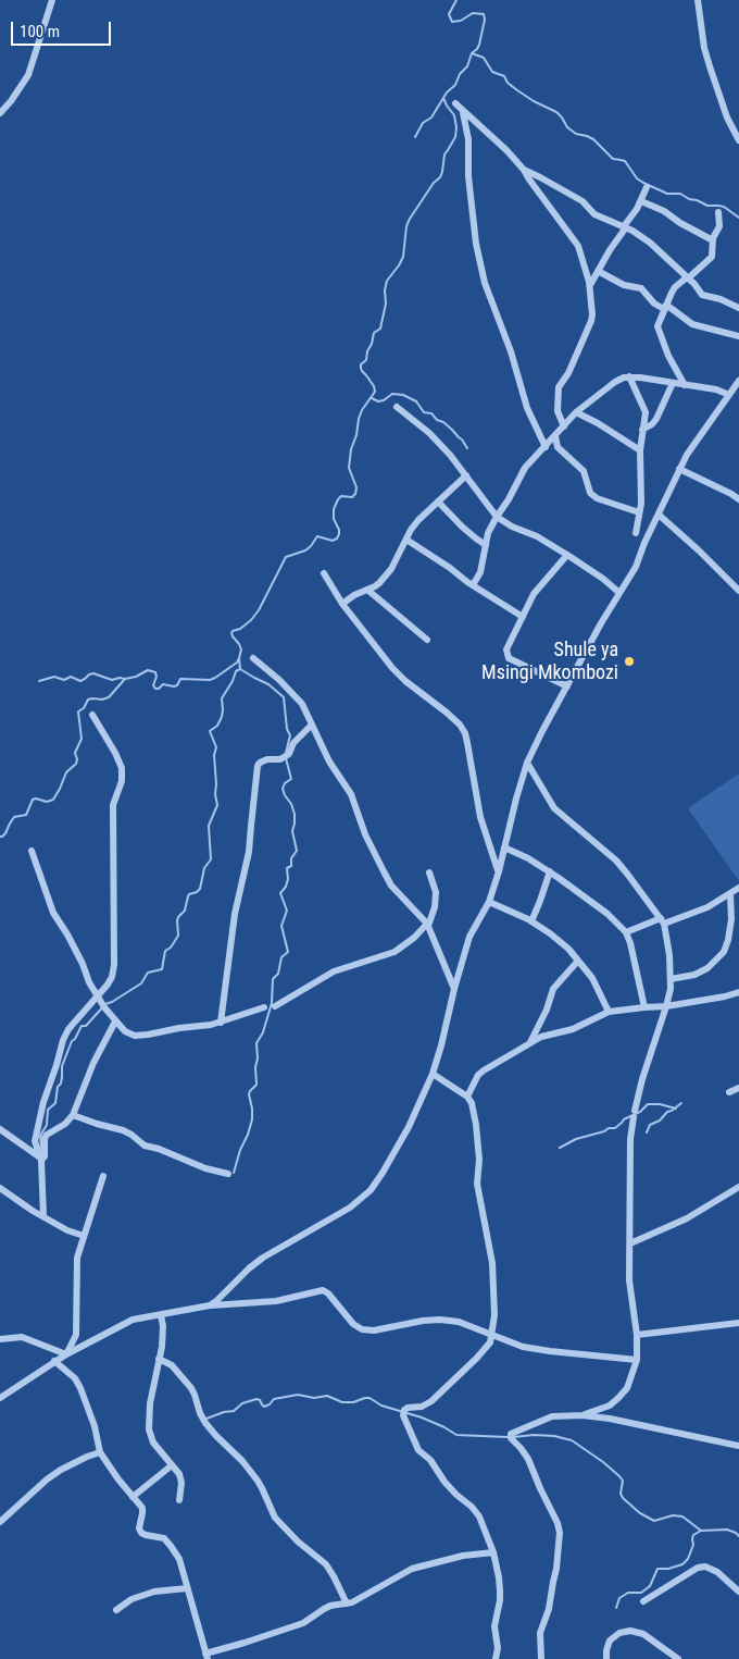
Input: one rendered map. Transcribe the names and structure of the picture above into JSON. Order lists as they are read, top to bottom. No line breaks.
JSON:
{"places":["Shule ya Msingi Mkombozi"],"scale_bar":"100 m"}
